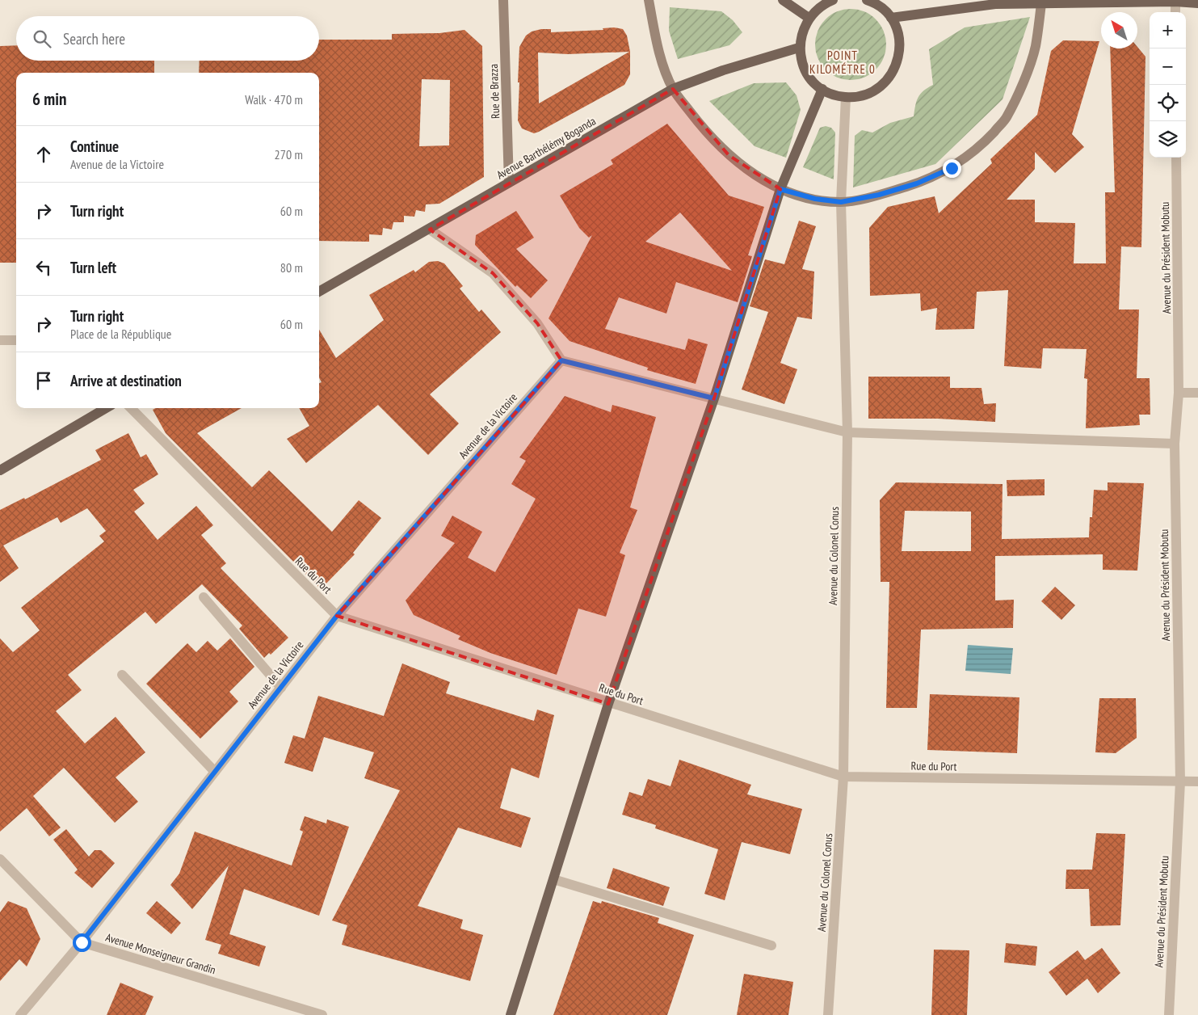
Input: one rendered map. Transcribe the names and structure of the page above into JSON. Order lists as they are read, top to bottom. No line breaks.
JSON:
{"streets":{"main road":["Avenue Barthélémy Boganda"],"street":["Rue de Brazza","Avenue du Président Mobutu","Avenue de la Victoire","Avenue du Colonel Conus","Rue du Port","Avenue Monseigneur Grandin"]},"crossings":[["Rue de Brazza","Avenue Barthélémy Boganda"],["Avenue du Président Mobutu","Rue du Port"],["Avenue de la Victoire","Rue du Port"],["Avenue de la Victoire","Avenue Monseigneur Grandin"],["Avenue du Colonel Conus","Rue du Port"]],"districts":["POINT KILOMÉTRE 0"],"north":"top left","page":{"map_buttons":["+","−"],"search":"Search here","heading":["6 min","Walk · 470 m"],"list":[["Continue","Avenue de la Victoire","270 m"],["Turn right","60 m"],["Turn left","80 m"],["Turn right","Place de la République","60 m"],"Arrive at destination"]}}
